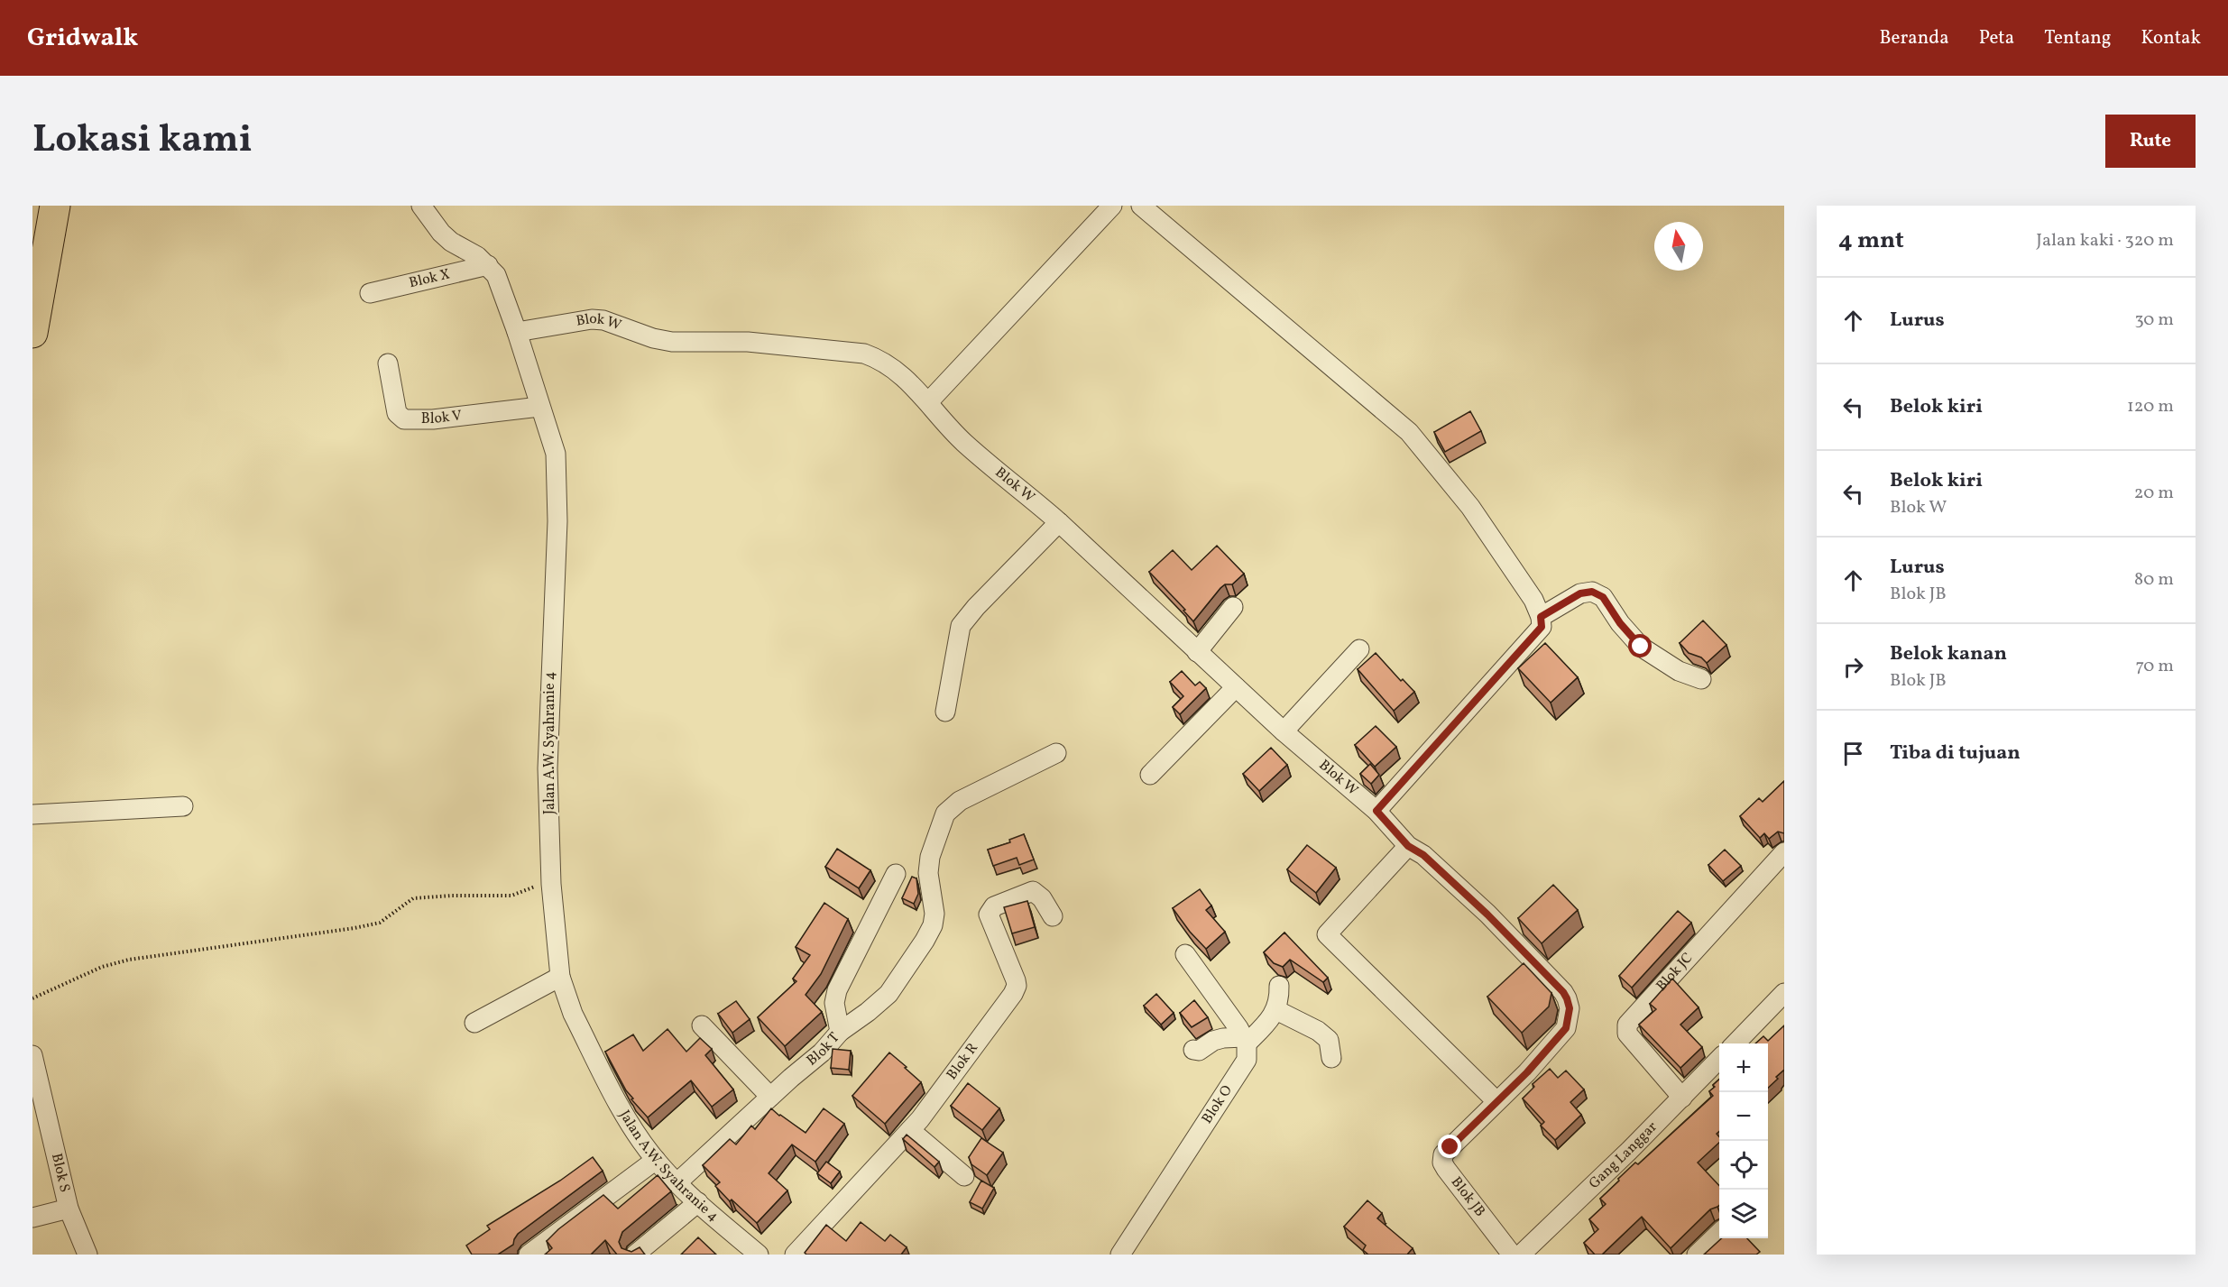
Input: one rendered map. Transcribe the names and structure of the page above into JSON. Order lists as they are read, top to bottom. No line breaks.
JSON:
{"streets":{"street":["Blok X","Blok W","Blok V","Jalan A.W. Syahranie 4","Blok JC","Blok T","Blok R","Blok O","Gang Langgar","Blok S","Blok JB"]},"crossings":[["Blok X","Jalan A.W. Syahranie 4"],["Blok W","Jalan A.W. Syahranie 4"],["Blok W","Blok JB"],["Blok V","Jalan A.W. Syahranie 4"],["Jalan A.W. Syahranie 4","Blok T"],["Blok JC","Gang Langgar"]],"north":"top","page":{"header":"Gridwalk","nav":["Beranda","Peta","Tentang","Kontak"],"title":"Lokasi kami","buttons":"Rute","heading":["4 mnt","Jalan kaki · 320 m"],"list":[["Lurus","30 m"],["Belok kiri","120 m"],["Belok kiri","Blok W","20 m"],["Lurus","Blok JB","80 m"],["Belok kanan","Blok JB","70 m"],"Tiba di tujuan"],"map_buttons":["+","−"]}}
